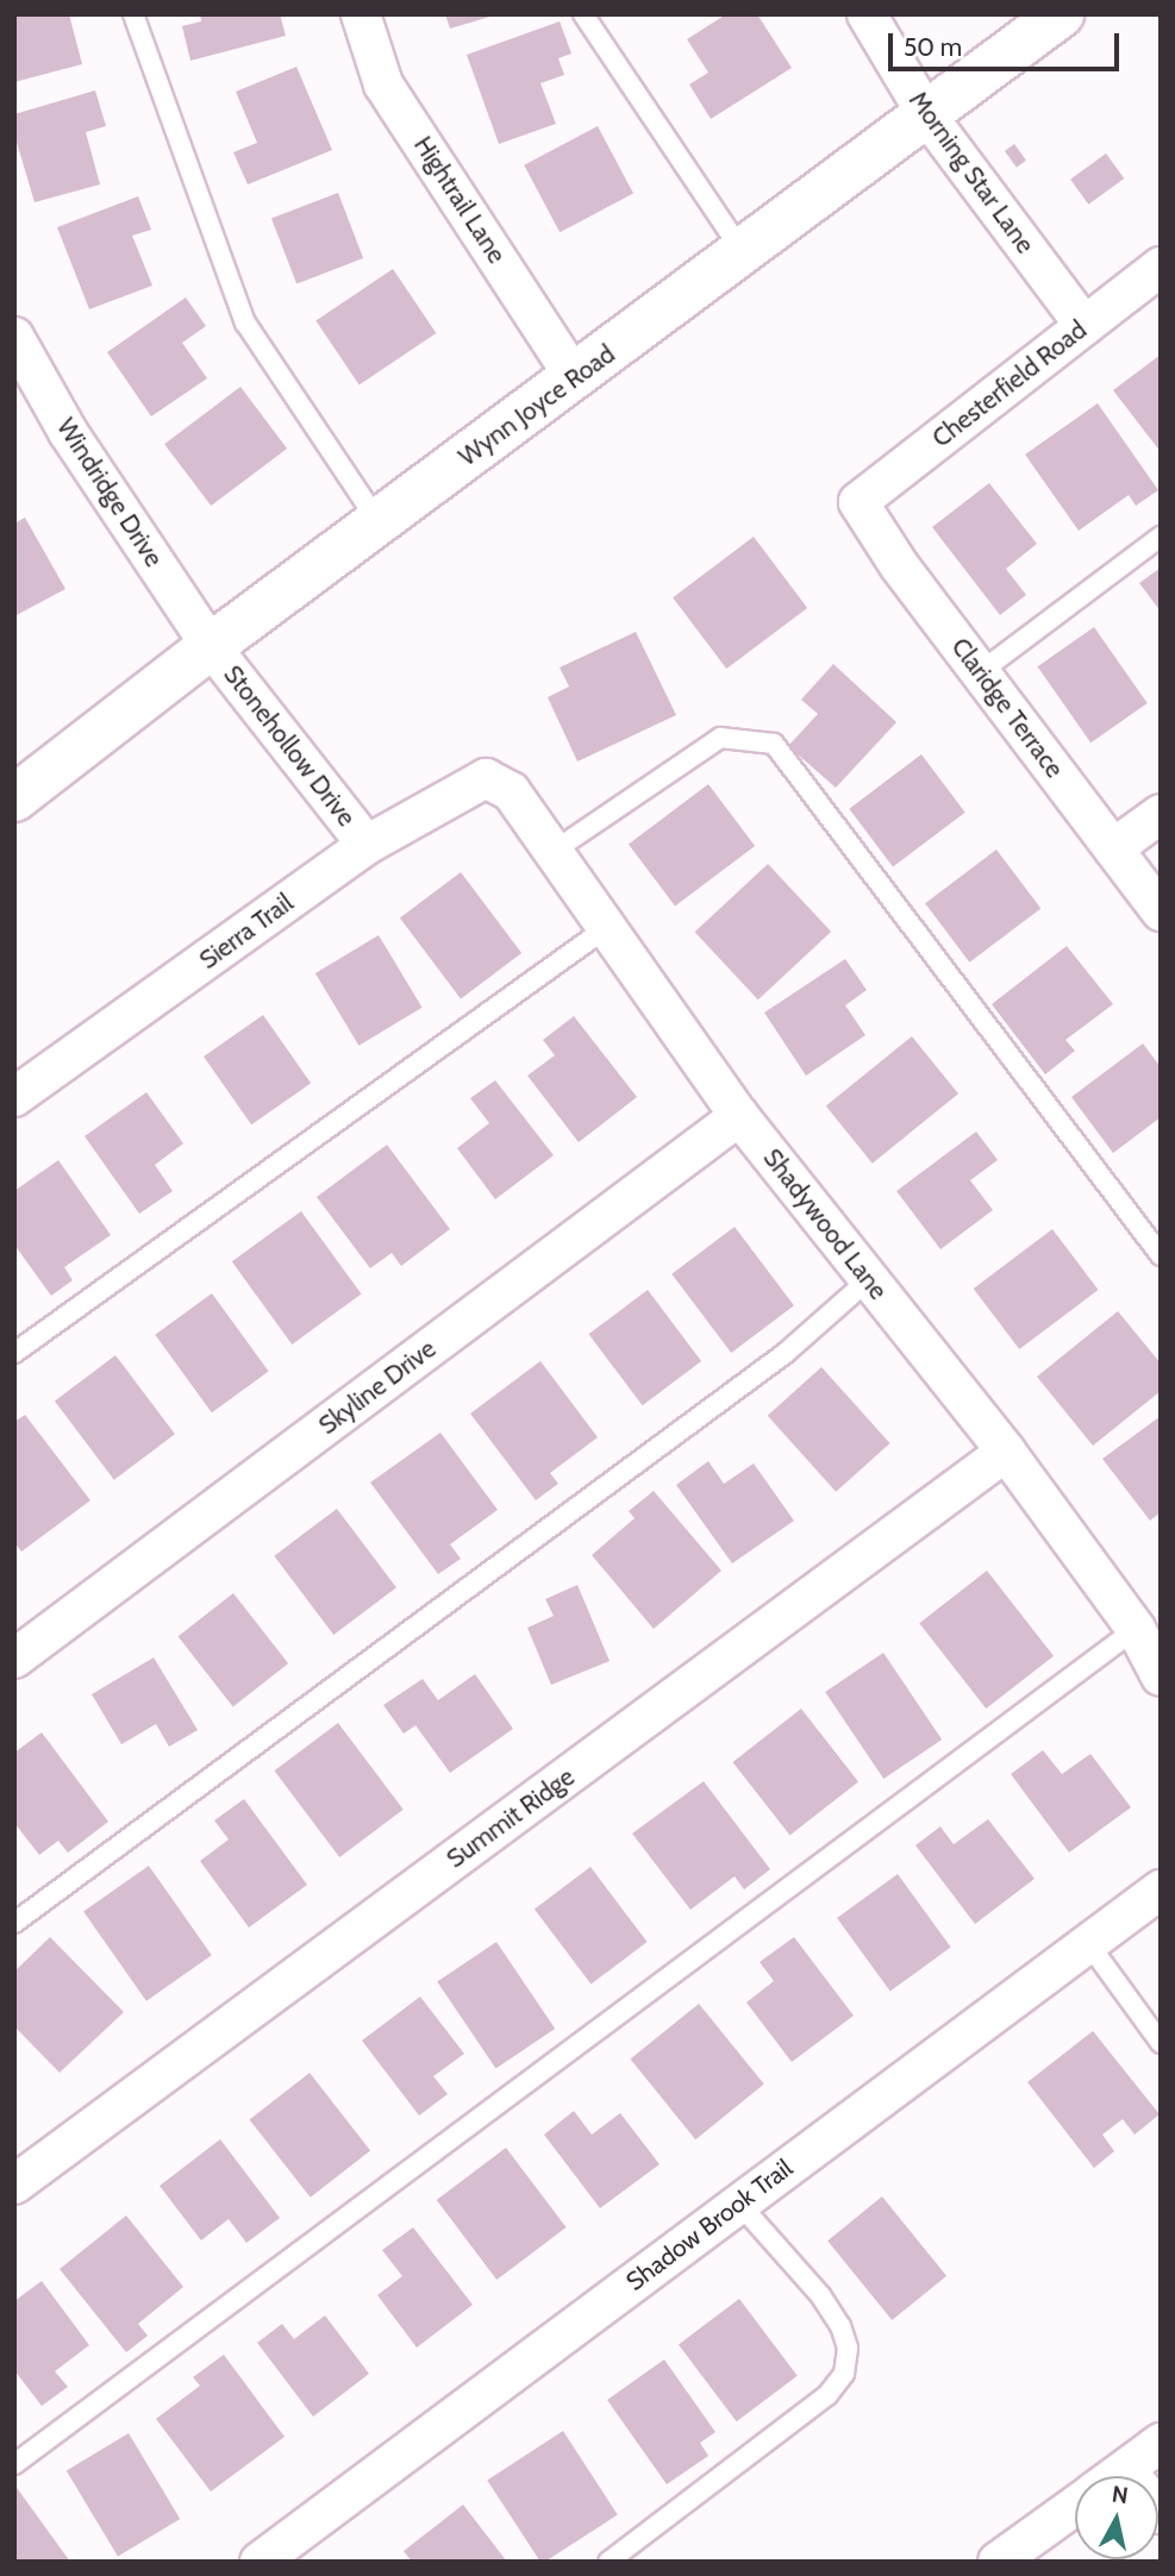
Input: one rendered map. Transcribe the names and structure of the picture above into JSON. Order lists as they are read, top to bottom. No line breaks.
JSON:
{"streets":{"street":["Morning Star Lane","Hightrail Lane","Chesterfield Road","Wynn Joyce Road","Windridge Drive","Claridge Terrace","Stonehollow Drive","Sierra Trail","Shadywood Lane","Skyline Drive","Summit Ridge","Shadow Brook Trail"]},"crossings":[["Morning Star Lane","Chesterfield Road"],["Morning Star Lane","Wynn Joyce Road"],["Hightrail Lane","Wynn Joyce Road"],["Chesterfield Road","Claridge Terrace"],["Wynn Joyce Road","Windridge Drive"],["Wynn Joyce Road","Stonehollow Drive"],["Windridge Drive","Stonehollow Drive"],["Stonehollow Drive","Sierra Trail"],["Sierra Trail","Shadywood Lane"],["Shadywood Lane","Skyline Drive"],["Shadywood Lane","Summit Ridge"]],"scale_bar":"50 m","north":"top"}
